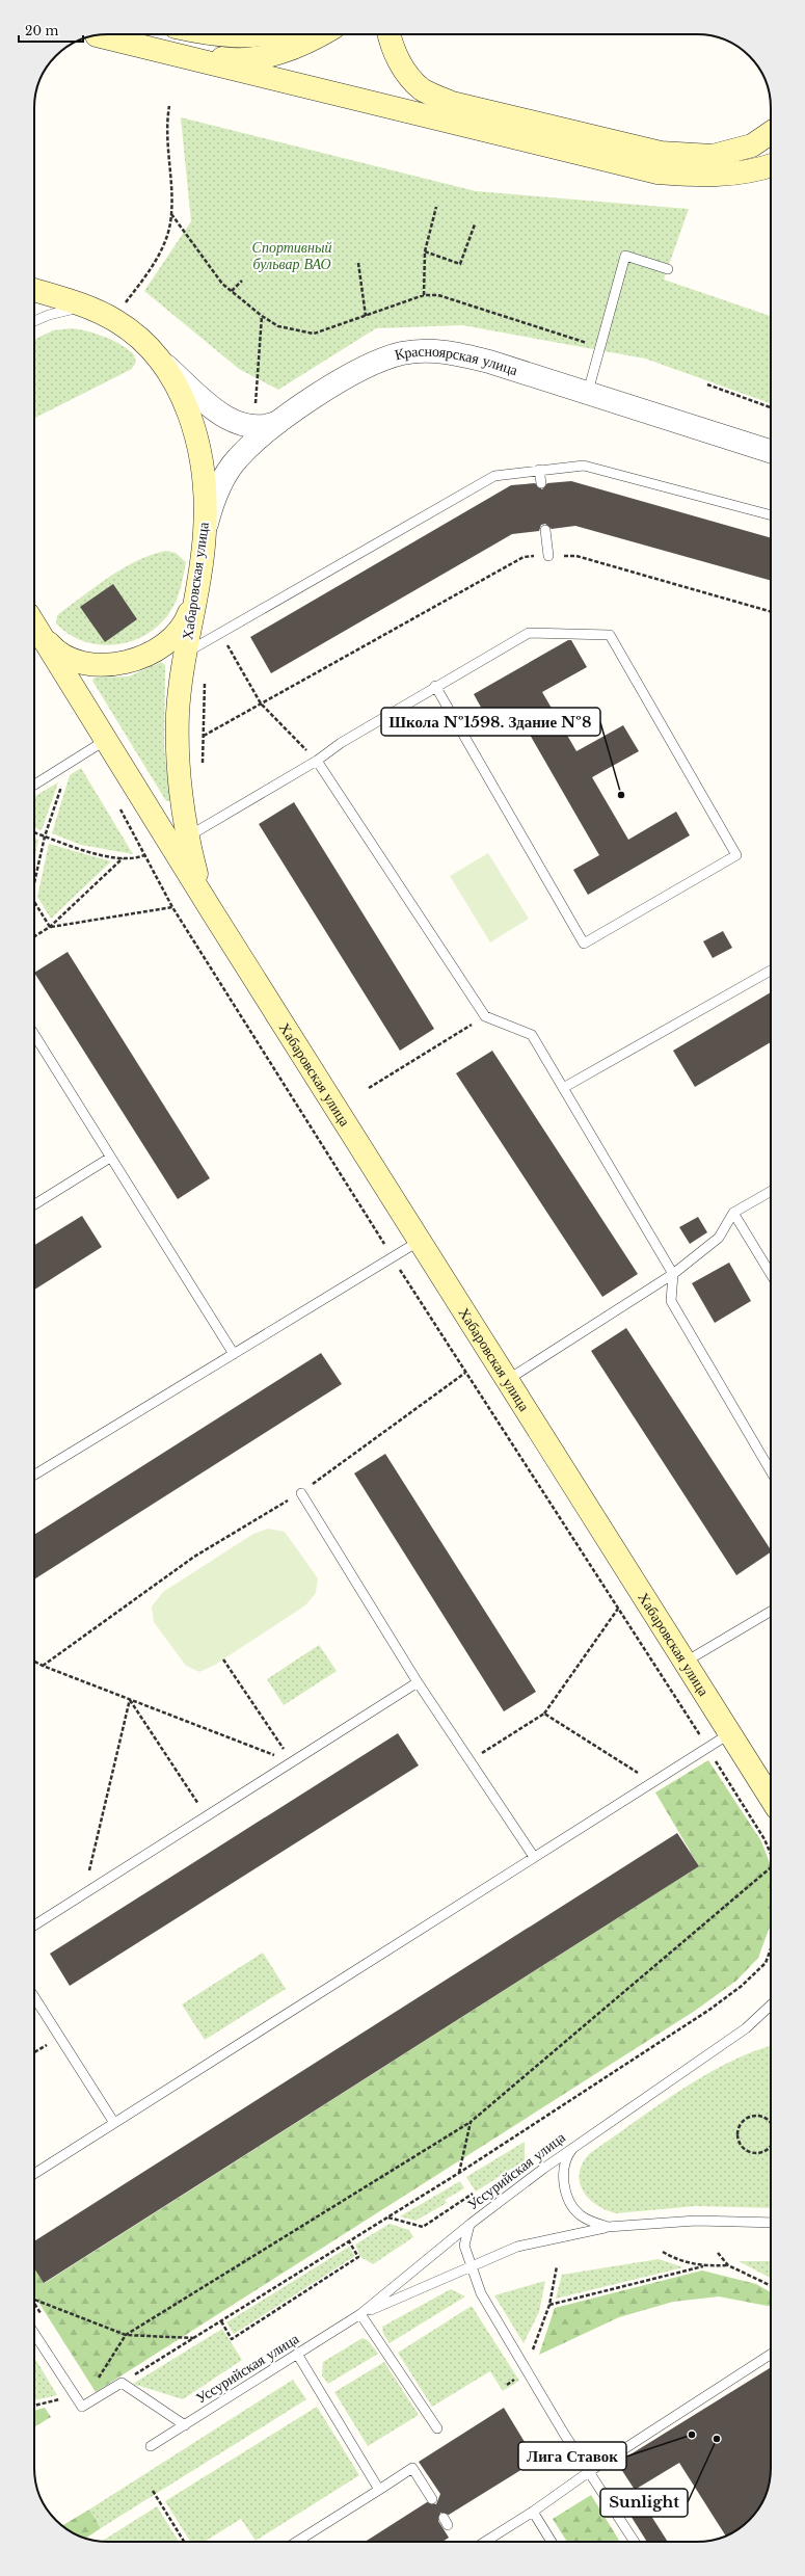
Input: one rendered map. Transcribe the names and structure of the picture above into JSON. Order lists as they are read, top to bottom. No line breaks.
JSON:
{"streets":{"main road":["Хабаровская улица"],"street":["Красноярская улица"],"lane":["Уссурийская улица"]},"crossings":[["Красноярская улица","Хабаровская улица"]],"parks":["Спортивный бульвар ВАО"],"places":["Школа №1598. Здание №8","Лига Ставок","Sunlight"],"scale_bar":"20 m"}
